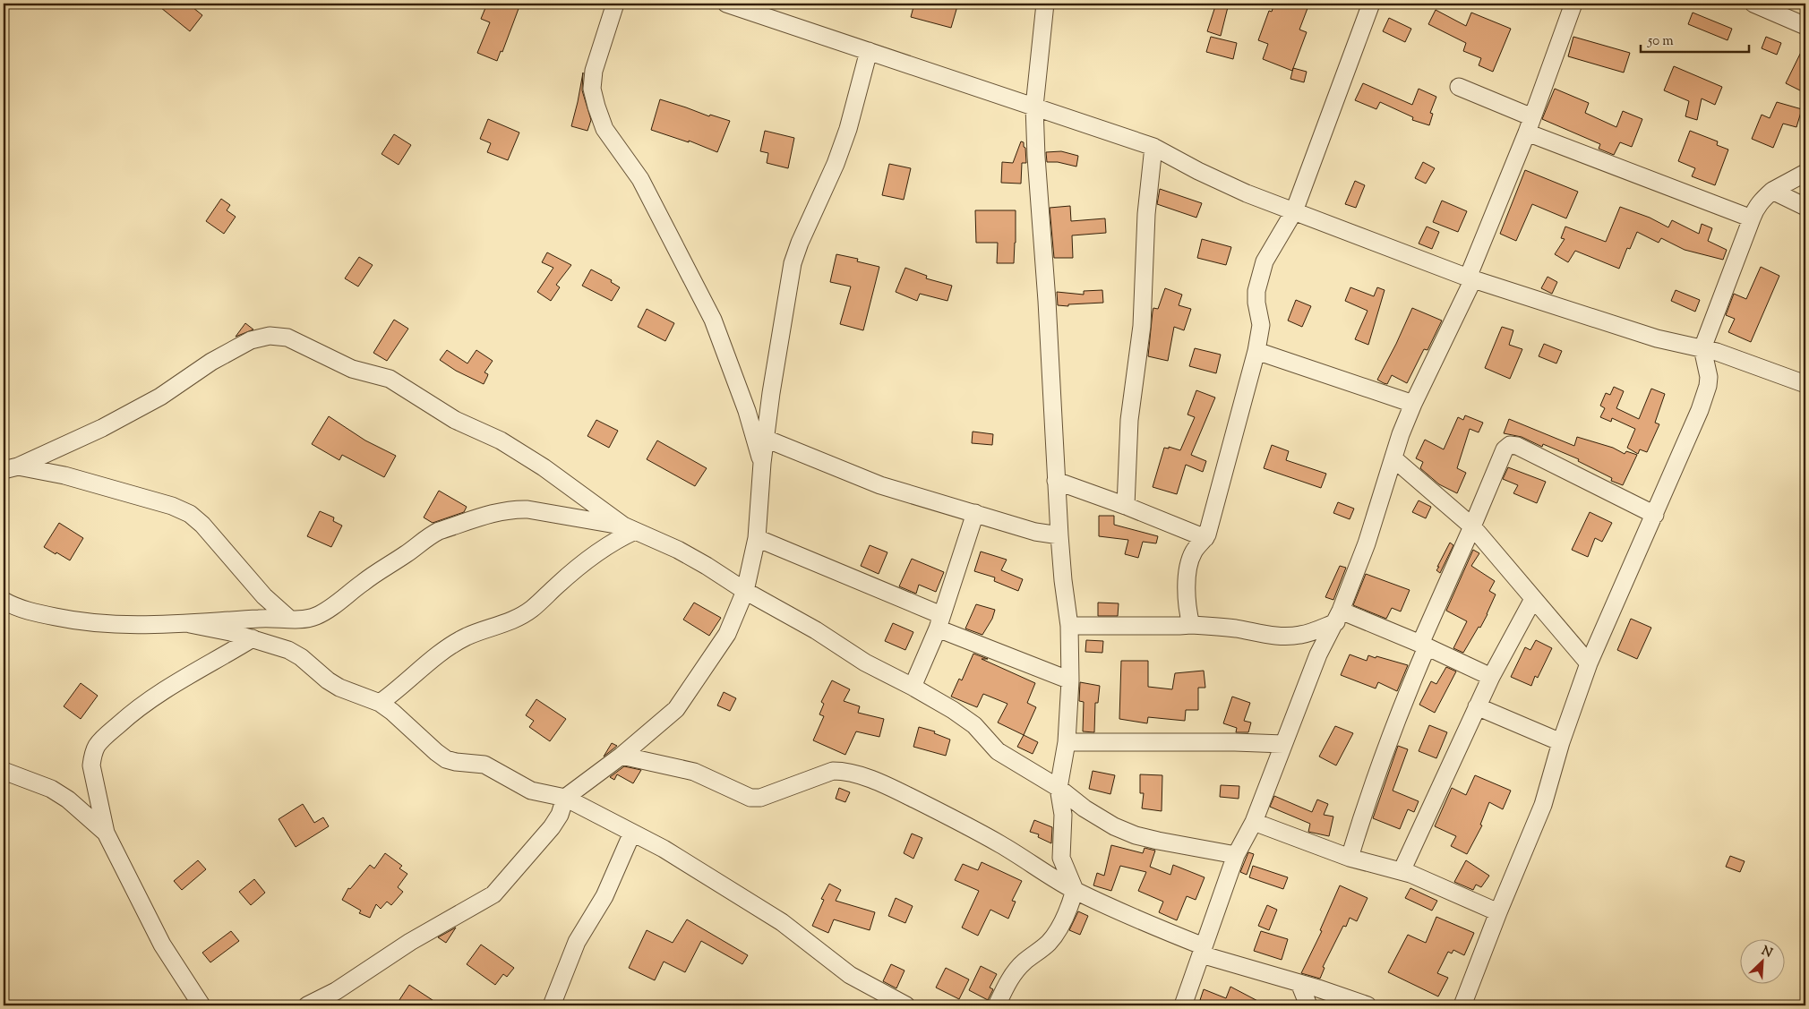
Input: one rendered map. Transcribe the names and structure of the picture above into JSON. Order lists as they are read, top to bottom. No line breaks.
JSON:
{"scale_bar":"50 m","north":"top right"}
